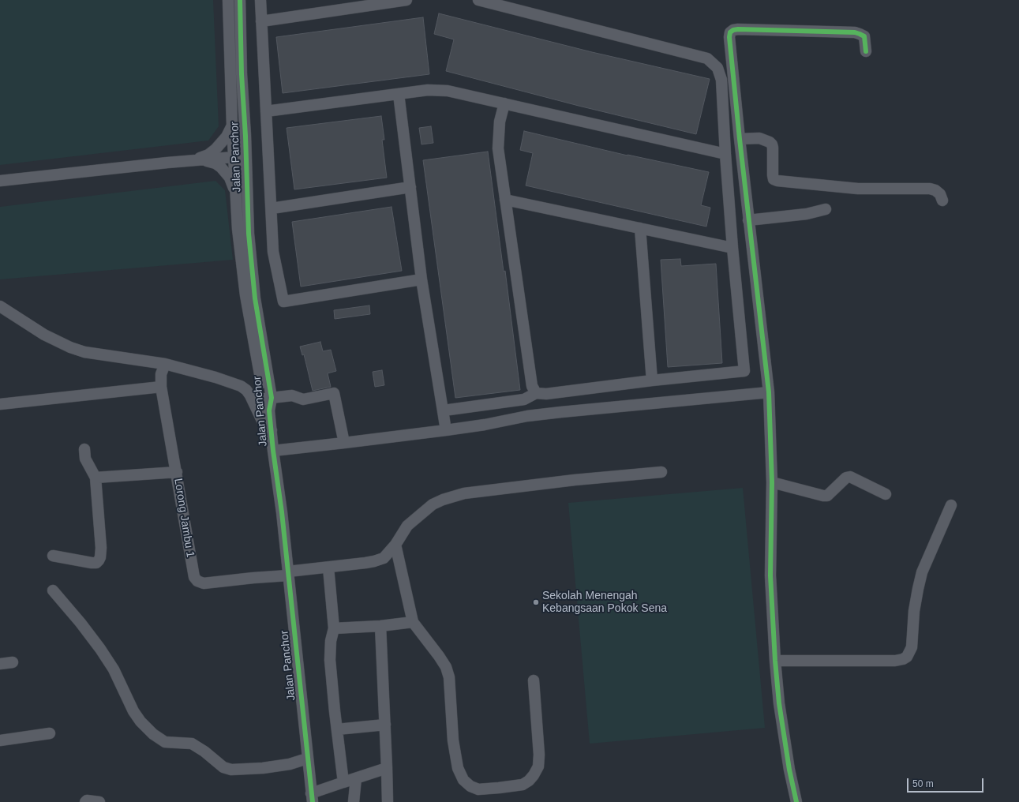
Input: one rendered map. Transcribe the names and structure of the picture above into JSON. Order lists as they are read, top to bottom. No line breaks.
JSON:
{"streets":{"street":["Jalan Panchor","Lorong Jambu 1"]},"crossings":[["Jalan Panchor","Lorong Jambu 1"]],"places":["Sekolah Menengah Kebangsaan Pokok Sena"],"scale_bar":"50 m"}
